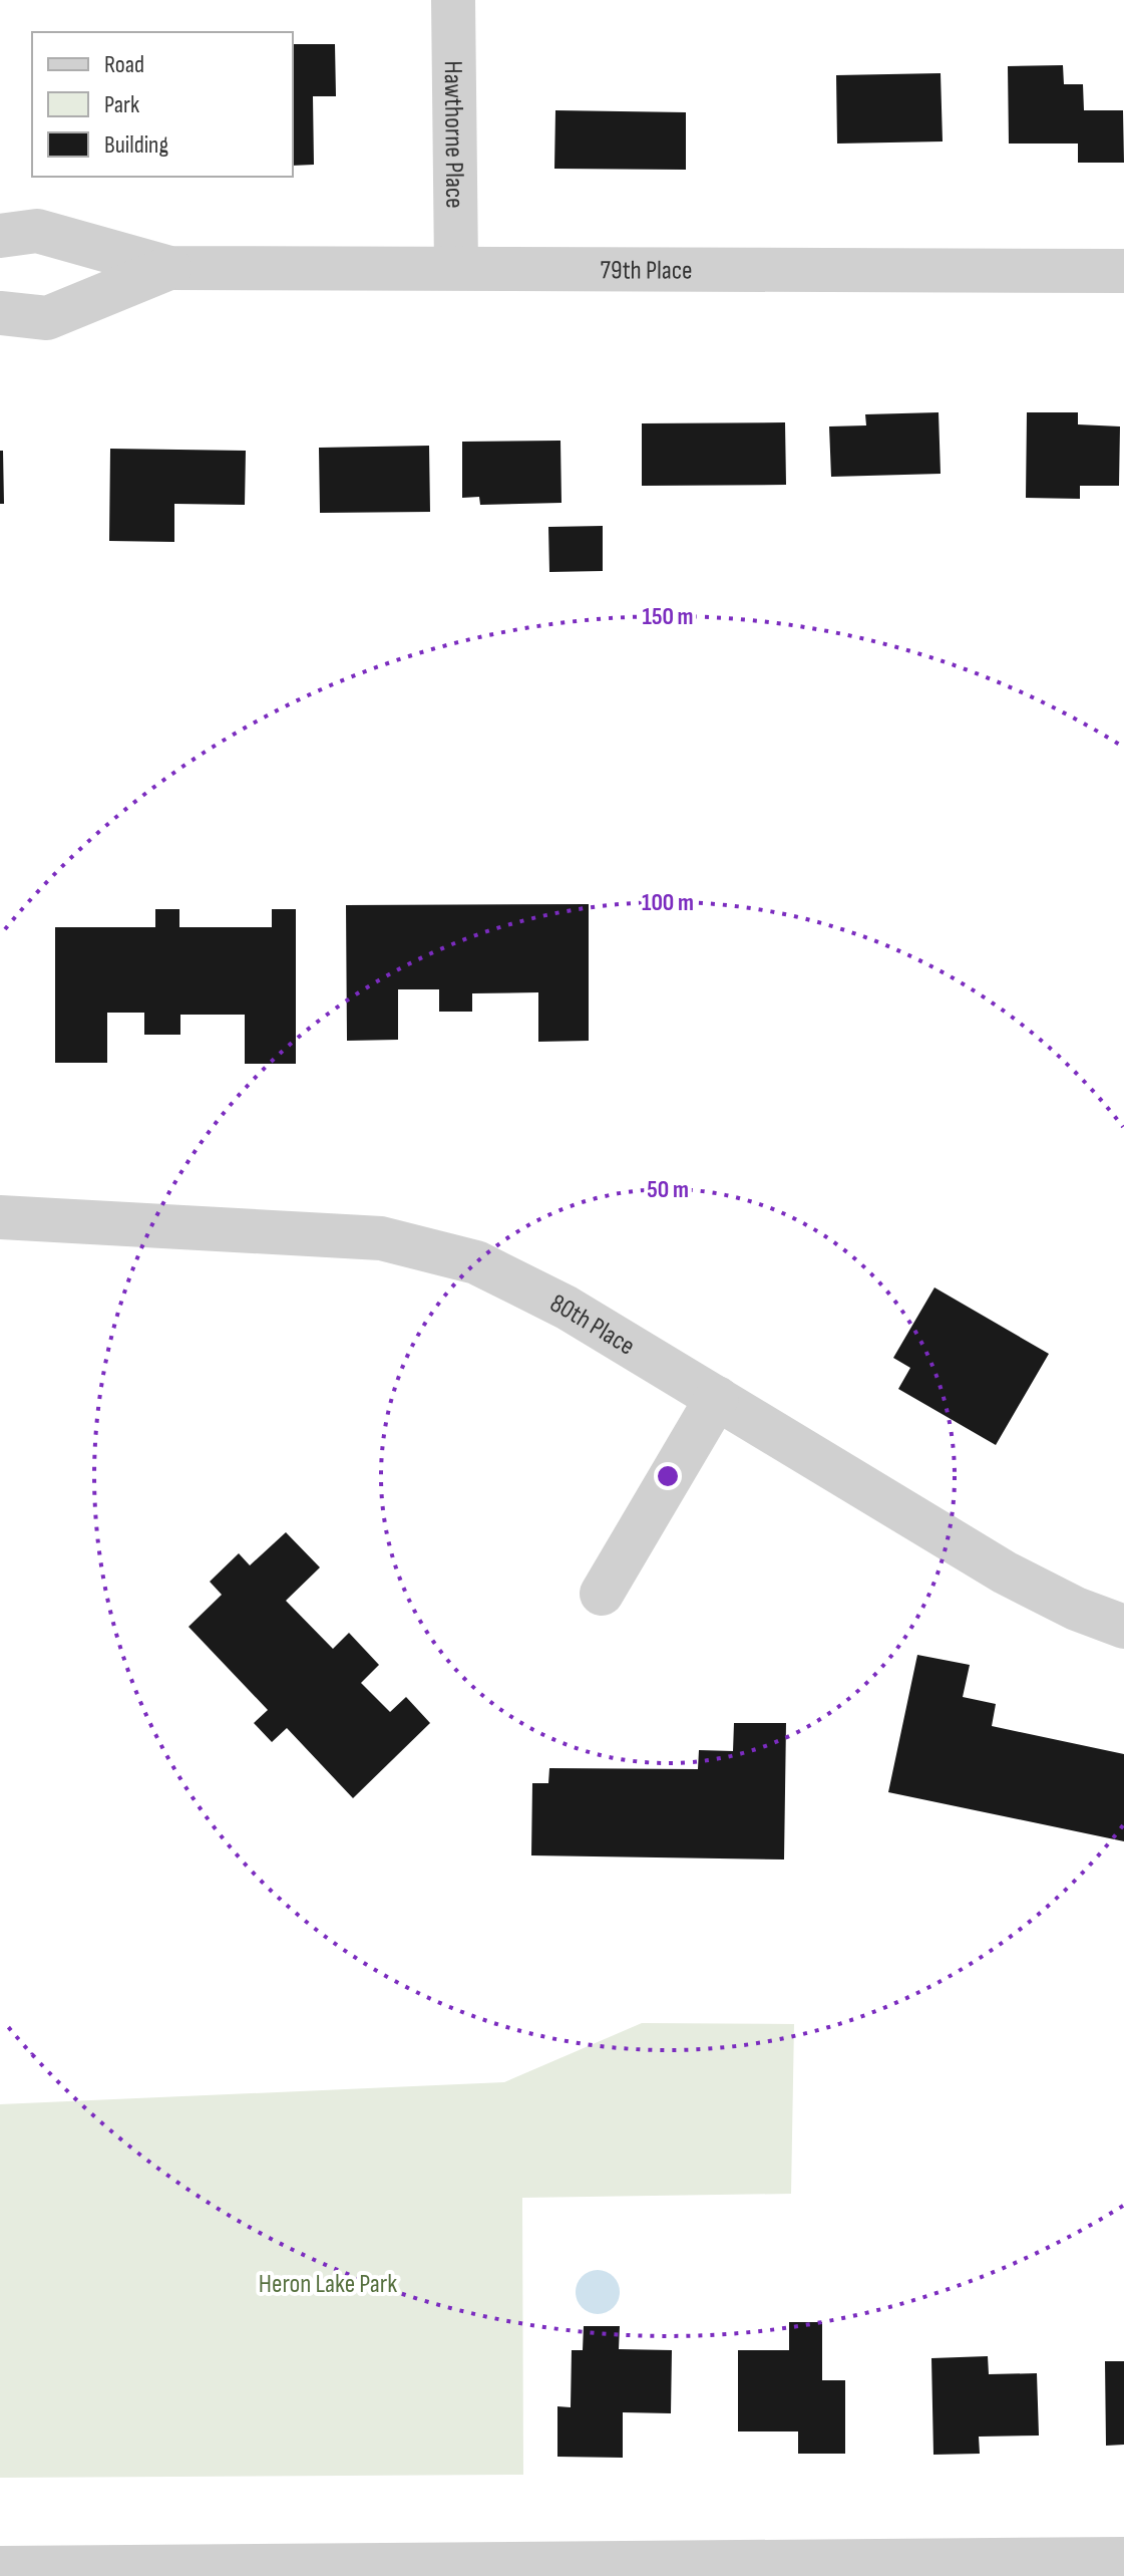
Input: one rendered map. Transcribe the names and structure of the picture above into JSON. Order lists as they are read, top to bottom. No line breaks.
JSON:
{"streets":{"street":["Hawthorne Place","79th Place","80th Place"]},"crossings":[["Hawthorne Place","79th Place"]],"parks":["Heron Lake Park"],"legend":["Road","Park","Building"],"rings":["150 m","100 m","50 m"]}
